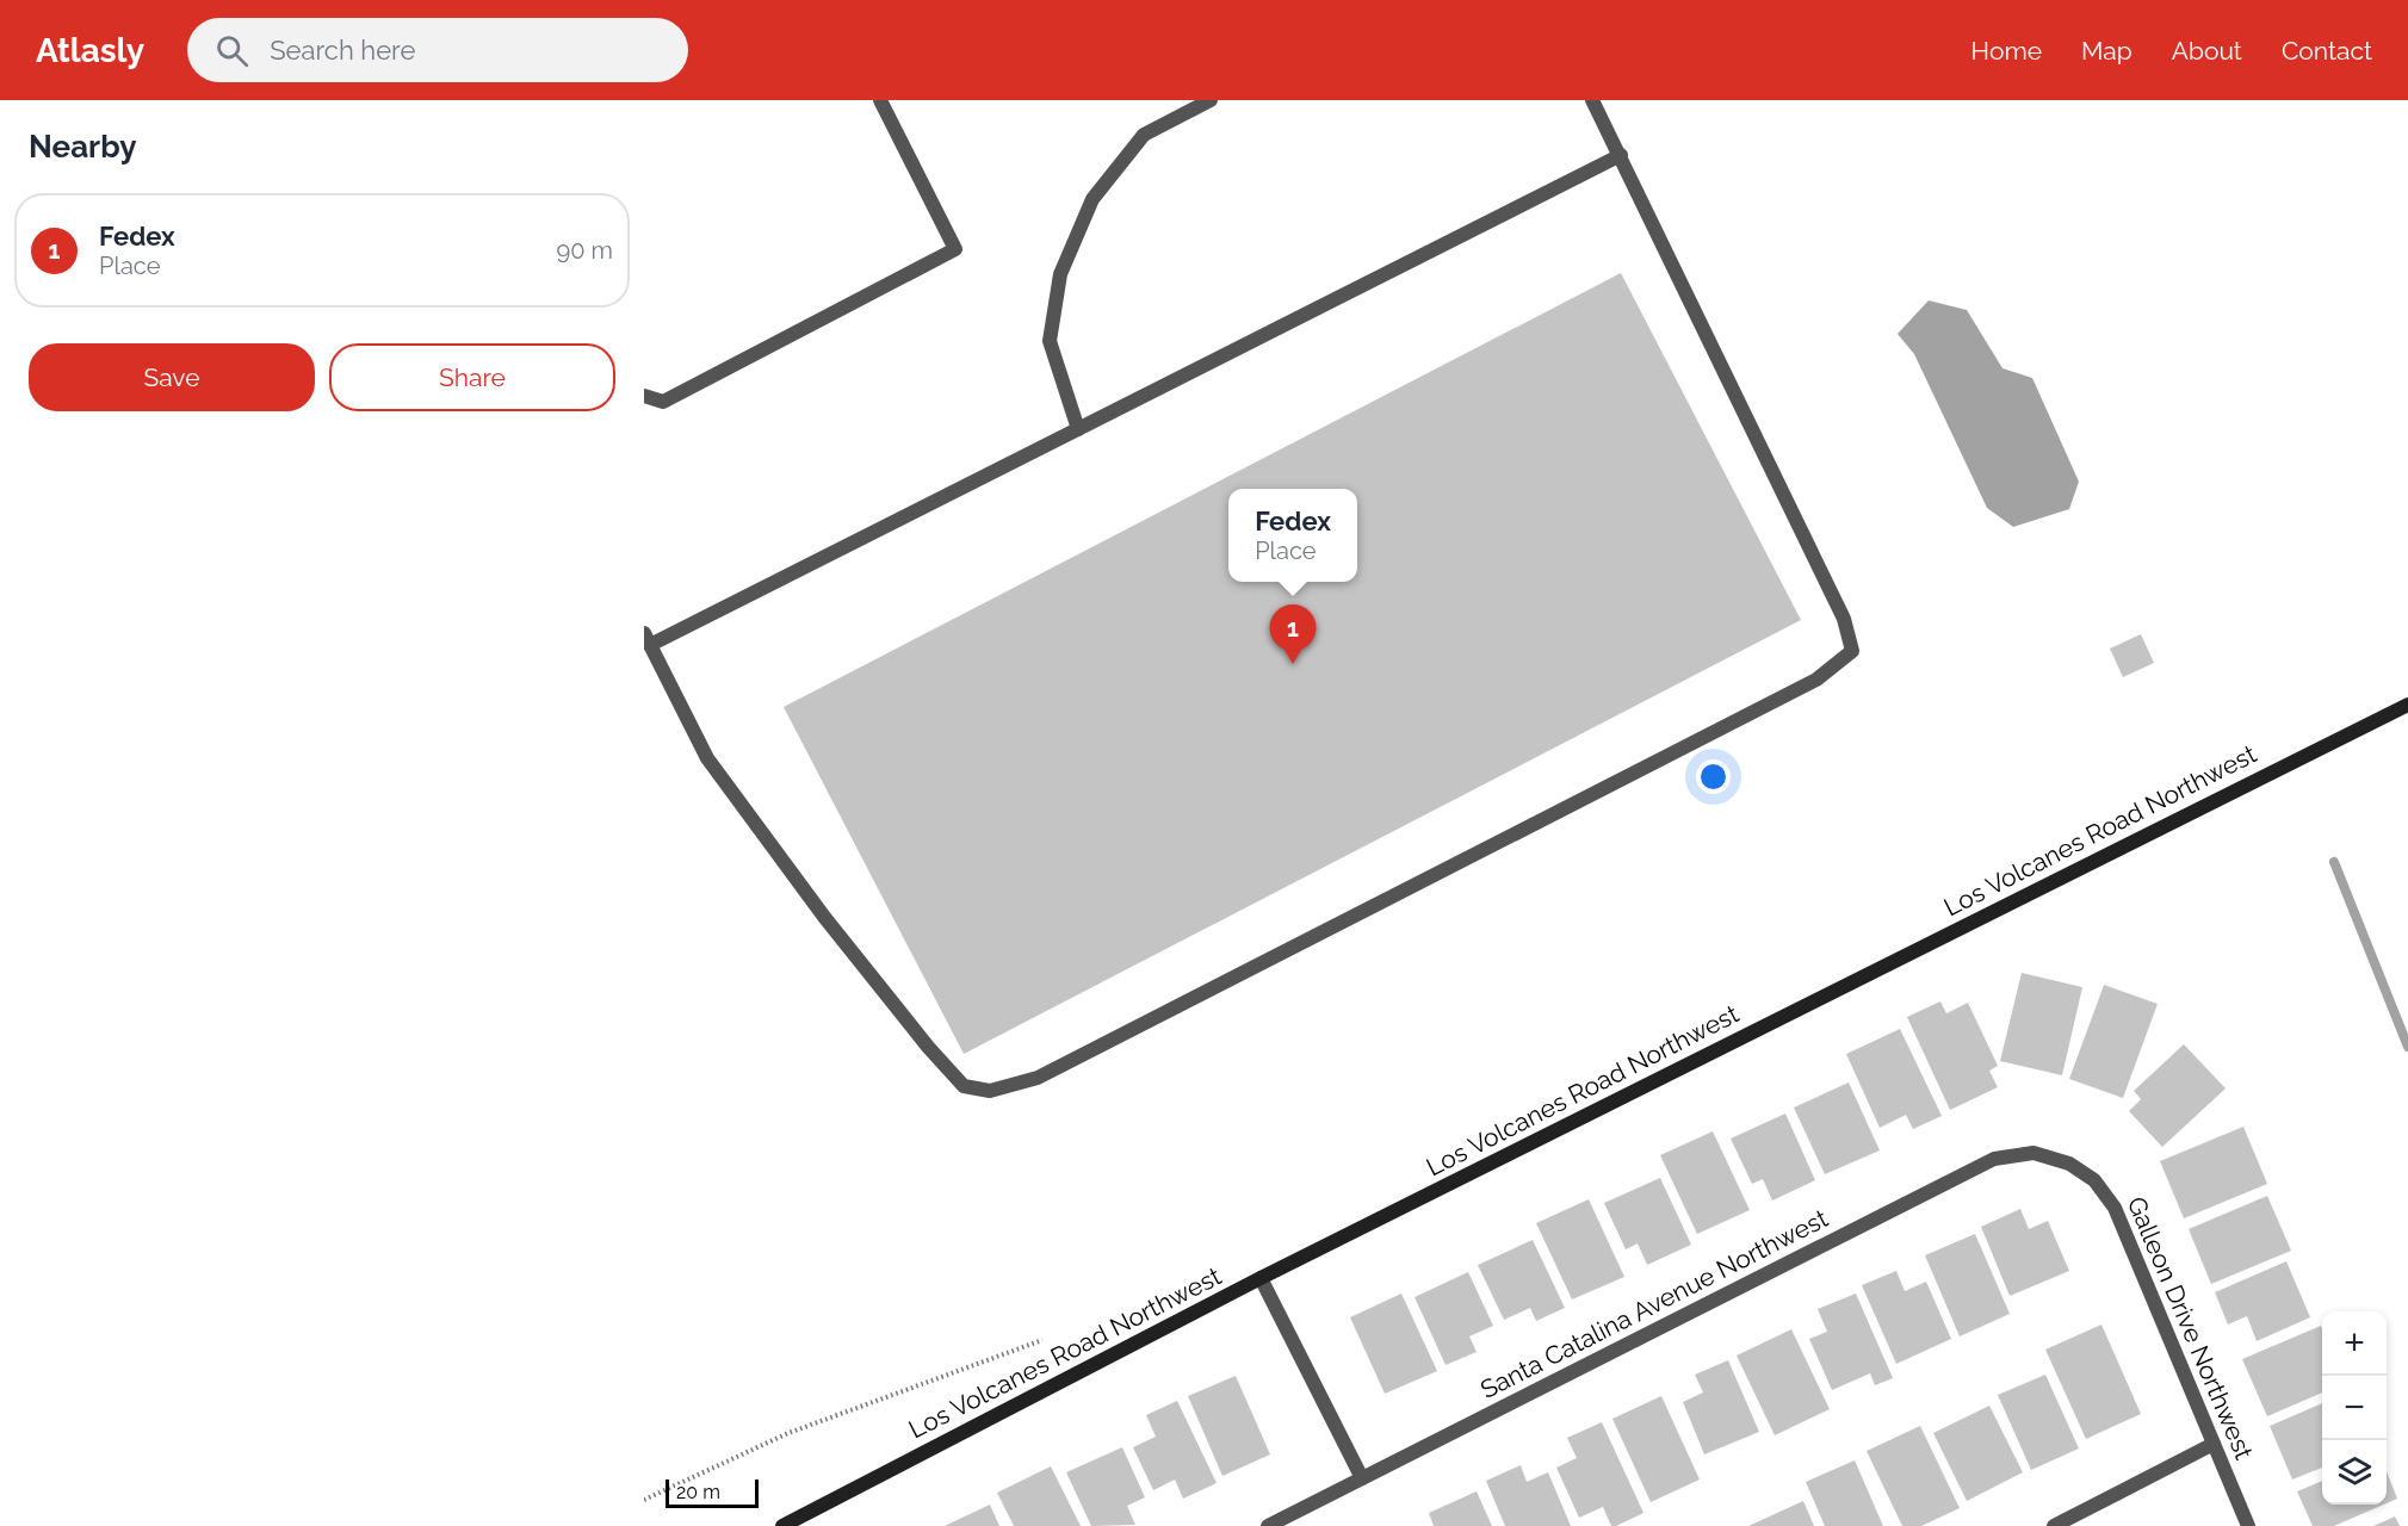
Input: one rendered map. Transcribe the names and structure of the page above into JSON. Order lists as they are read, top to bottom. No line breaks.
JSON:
{"streets":{"street":["Los Volcanes Road Northwest","Santa Catalina Avenue Northwest","Galleon Drive Northwest"]},"crossings":[["Santa Catalina Avenue Northwest","Galleon Drive Northwest"]],"scale_bar":"20 m","page":{"header":"Atlasly","search":"Search here","nav":["Home","Map","About","Contact"],"heading":"Nearby","list":[{"mark":"1","name":"Fedex","note":"Place","value":"90 m"}],"buttons":["Save","Share"],"popup":["Fedex","Place"],"pins":"1","map_buttons":["+","−"],"scale":"20 m"}}
